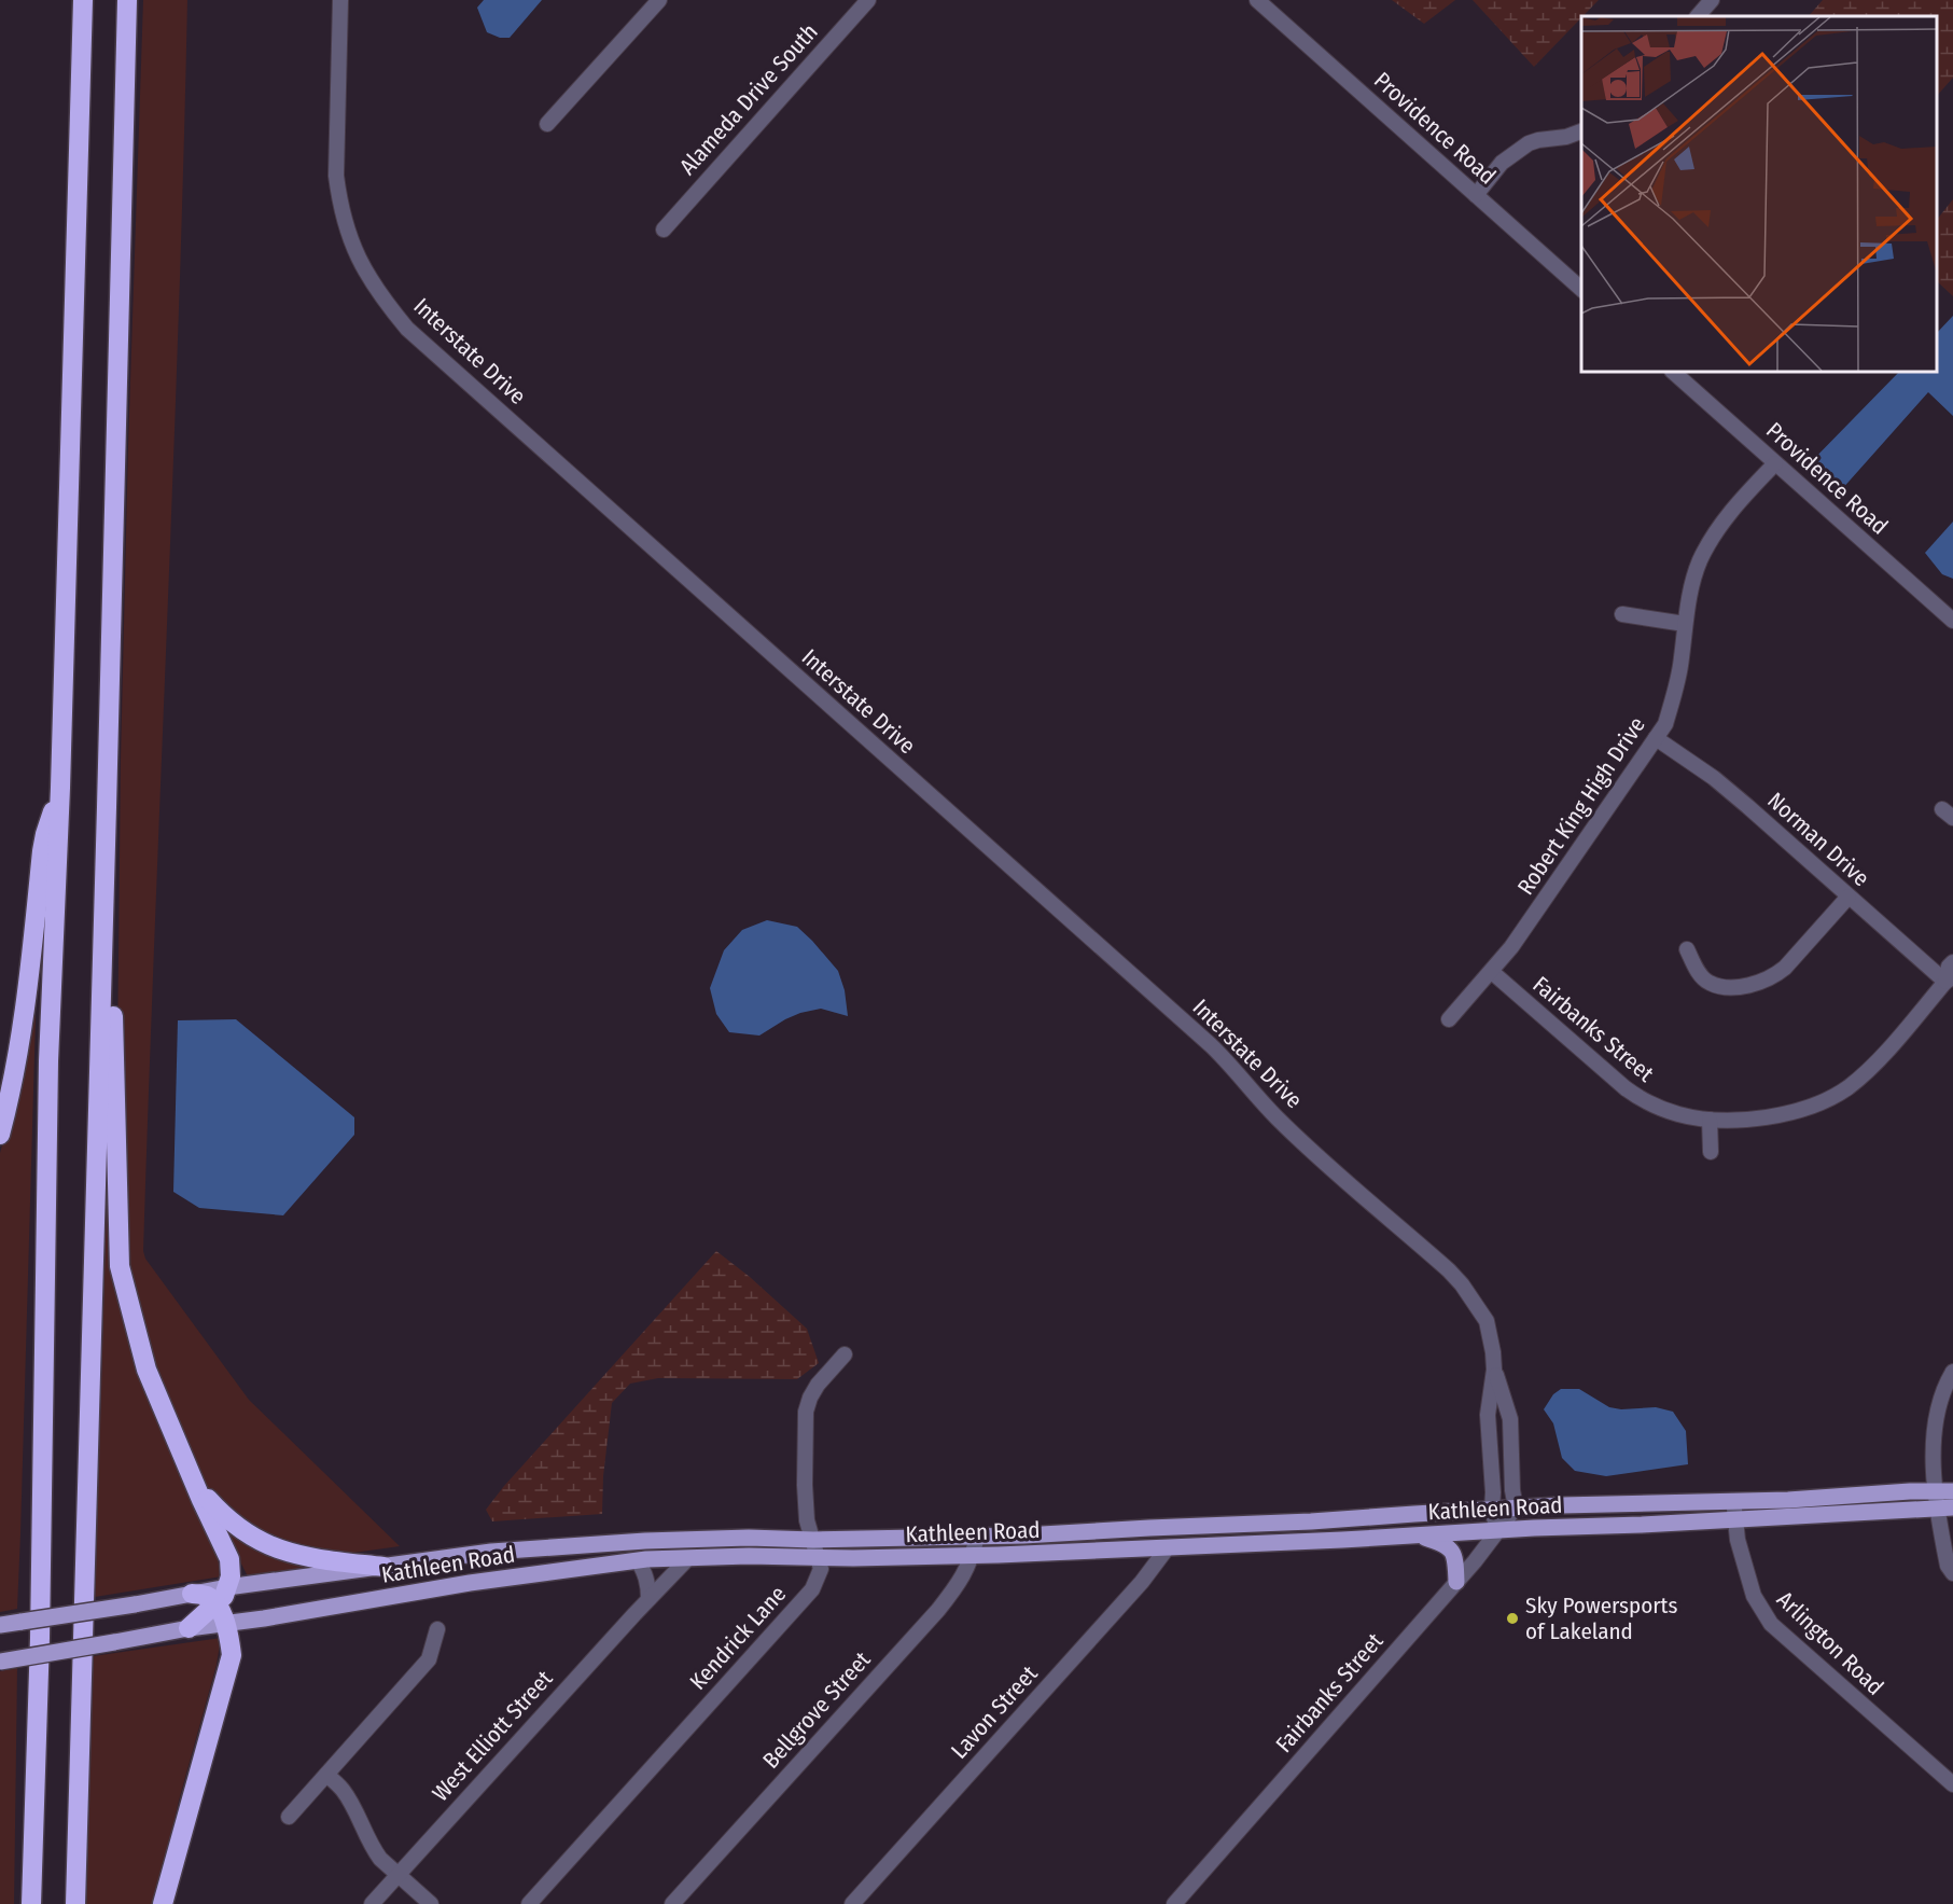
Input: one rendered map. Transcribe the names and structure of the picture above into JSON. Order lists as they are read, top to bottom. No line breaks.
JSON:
{"streets":{"main road":["Kathleen Road"],"street":["Alameda Drive South","Providence Road","Interstate Drive","Robert King High Drive","Norman Drive","Fairbanks Street","Kendrick Lane","Arlington Road","Bellgrove Street","Lavon Street","West Elliott Street"]},"crossings":[["Providence Road","Robert King High Drive"],["Interstate Drive","Fairbanks Street"],["Interstate Drive","Kathleen Road"],["Robert King High Drive","Norman Drive"],["Robert King High Drive","Fairbanks Street"],["Norman Drive","Fairbanks Street"],["Fairbanks Street","Kathleen Road"],["Kathleen Road","Kendrick Lane"],["Kathleen Road","Arlington Road"],["Kathleen Road","Bellgrove Street"],["Kathleen Road","Lavon Street"],["Kathleen Road","West Elliott Street"]],"places":["Sky Powersports of Lakeland"]}
